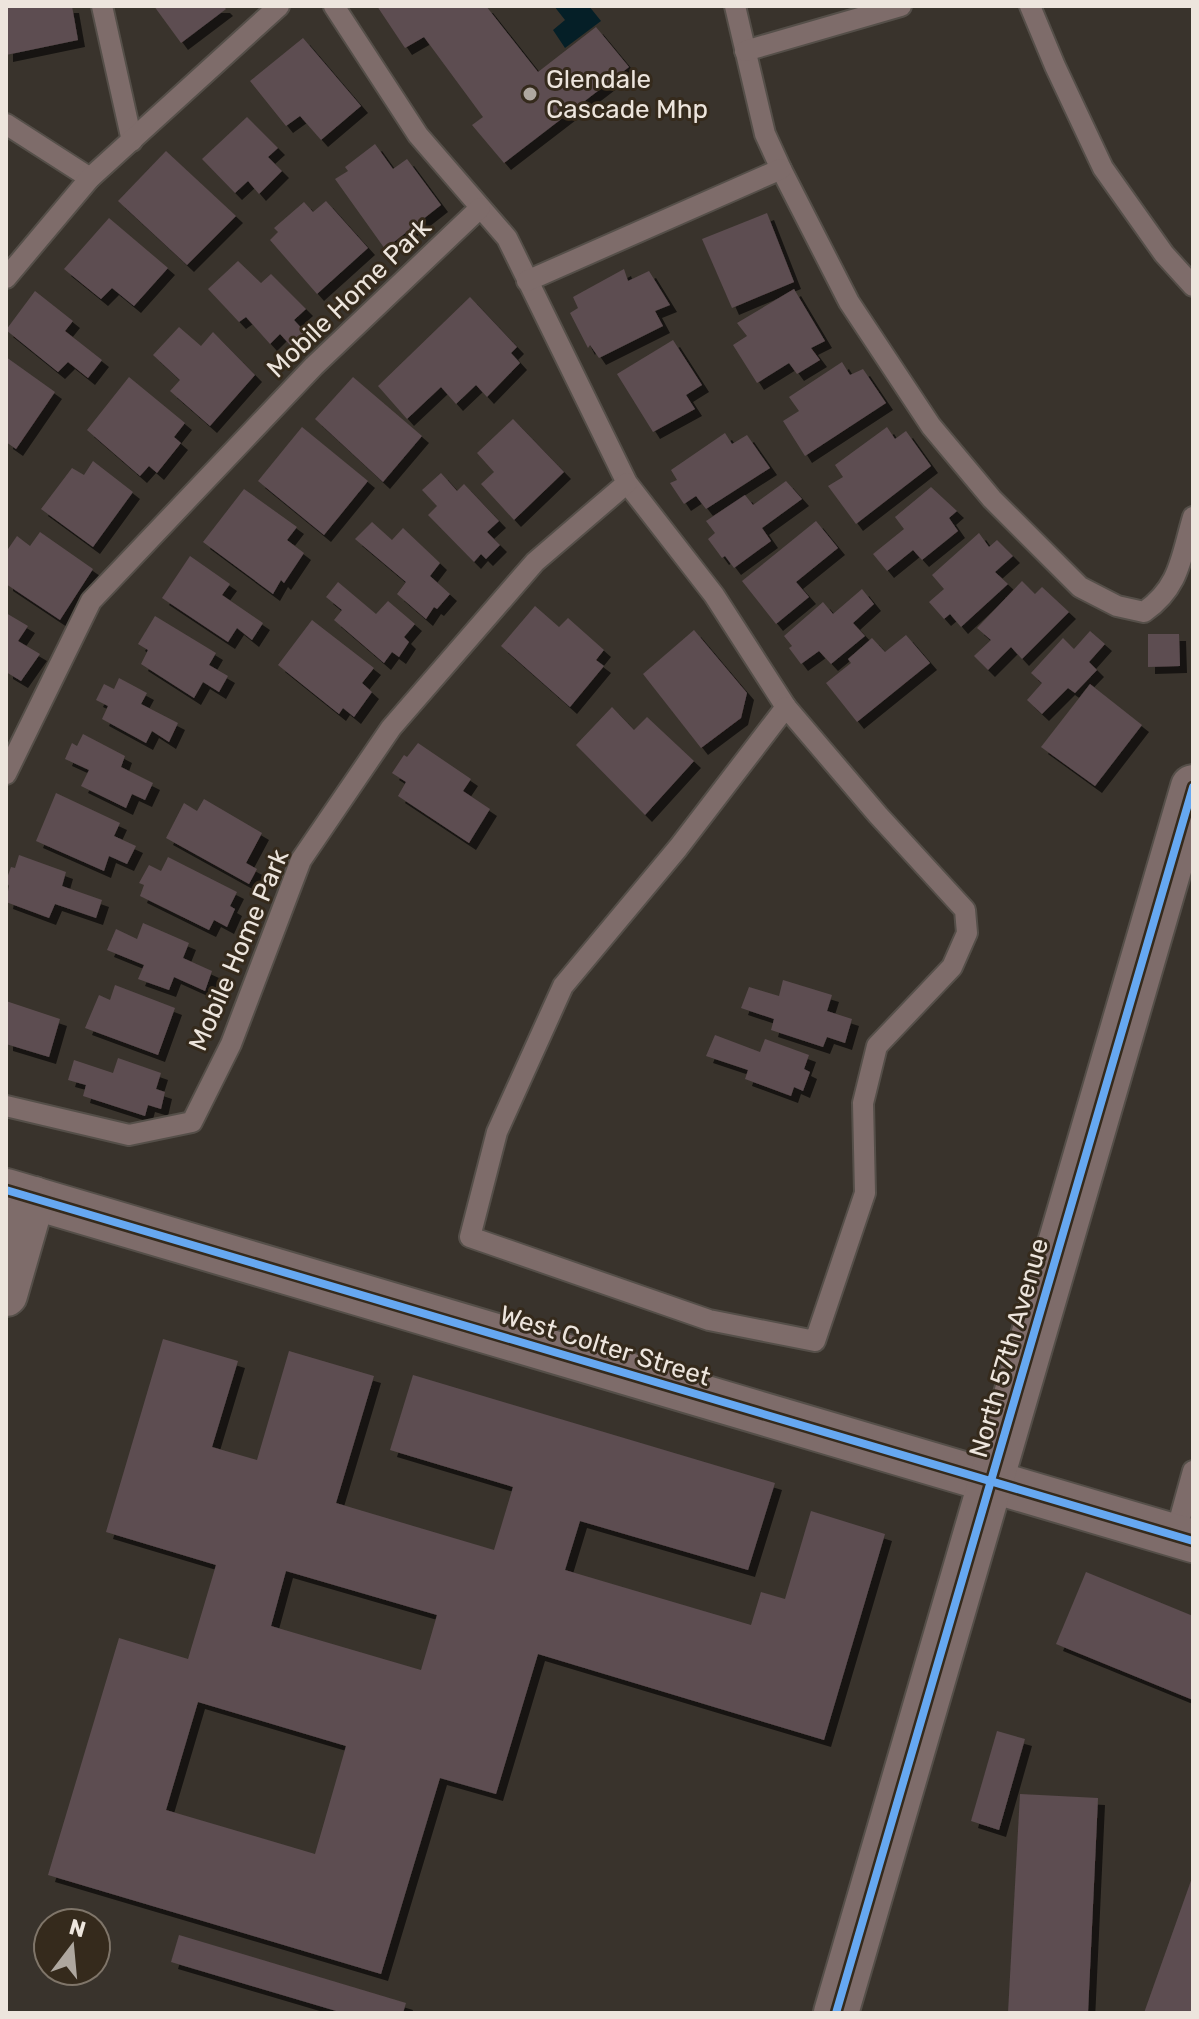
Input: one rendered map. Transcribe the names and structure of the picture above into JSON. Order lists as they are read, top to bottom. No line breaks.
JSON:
{"streets":{"street":["West Colter Street","North 57th Avenue"],"lane":["Mobile Home Park"]},"crossings":[["West Colter Street","North 57th Avenue"]],"places":["Glendale Cascade Mhp"],"north":"top"}
